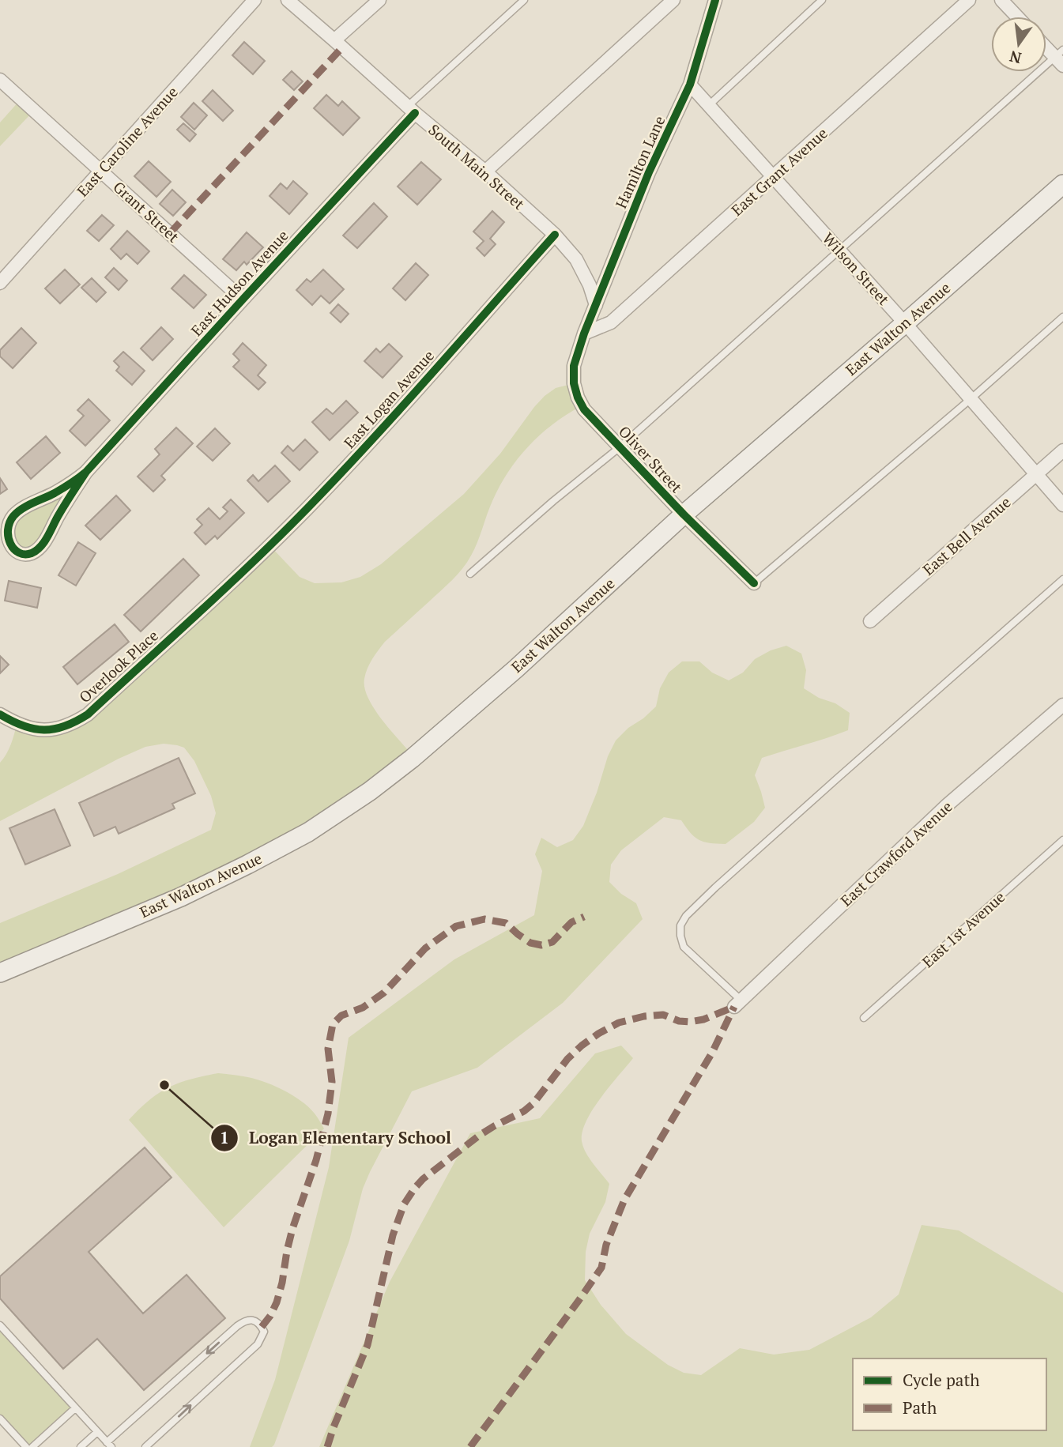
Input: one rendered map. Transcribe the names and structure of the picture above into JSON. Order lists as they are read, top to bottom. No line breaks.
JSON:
{"streets":{"main road":["East Walton Avenue"],"street":["East Caroline Avenue","Hamilton Lane","South Main Street","East Grant Avenue","Grant Street","Wilson Street","East Hudson Avenue","East Logan Avenue","Oliver Street","East Bell Avenue","Overlook Place","East Crawford Avenue"],"lane":["East 1st Avenue"]},"crossings":[["East Caroline Avenue","Grant Street"],["Hamilton Lane","South Main Street"],["Hamilton Lane","East Grant Avenue"],["Hamilton Lane","Wilson Street"],["Hamilton Lane","Oliver Street"],["South Main Street","East Hudson Avenue"],["South Main Street","East Logan Avenue"],["East Grant Avenue","Wilson Street"],["East Grant Avenue","Oliver Street"],["Grant Street","East Hudson Avenue"],["Wilson Street","East Walton Avenue"],["Wilson Street","East Bell Avenue"],["East Walton Avenue","Oliver Street"],["East Logan Avenue","Overlook Place"]],"places":["Logan Elementary School"],"legend":["Cycle path","Path"],"north":"bottom"}
